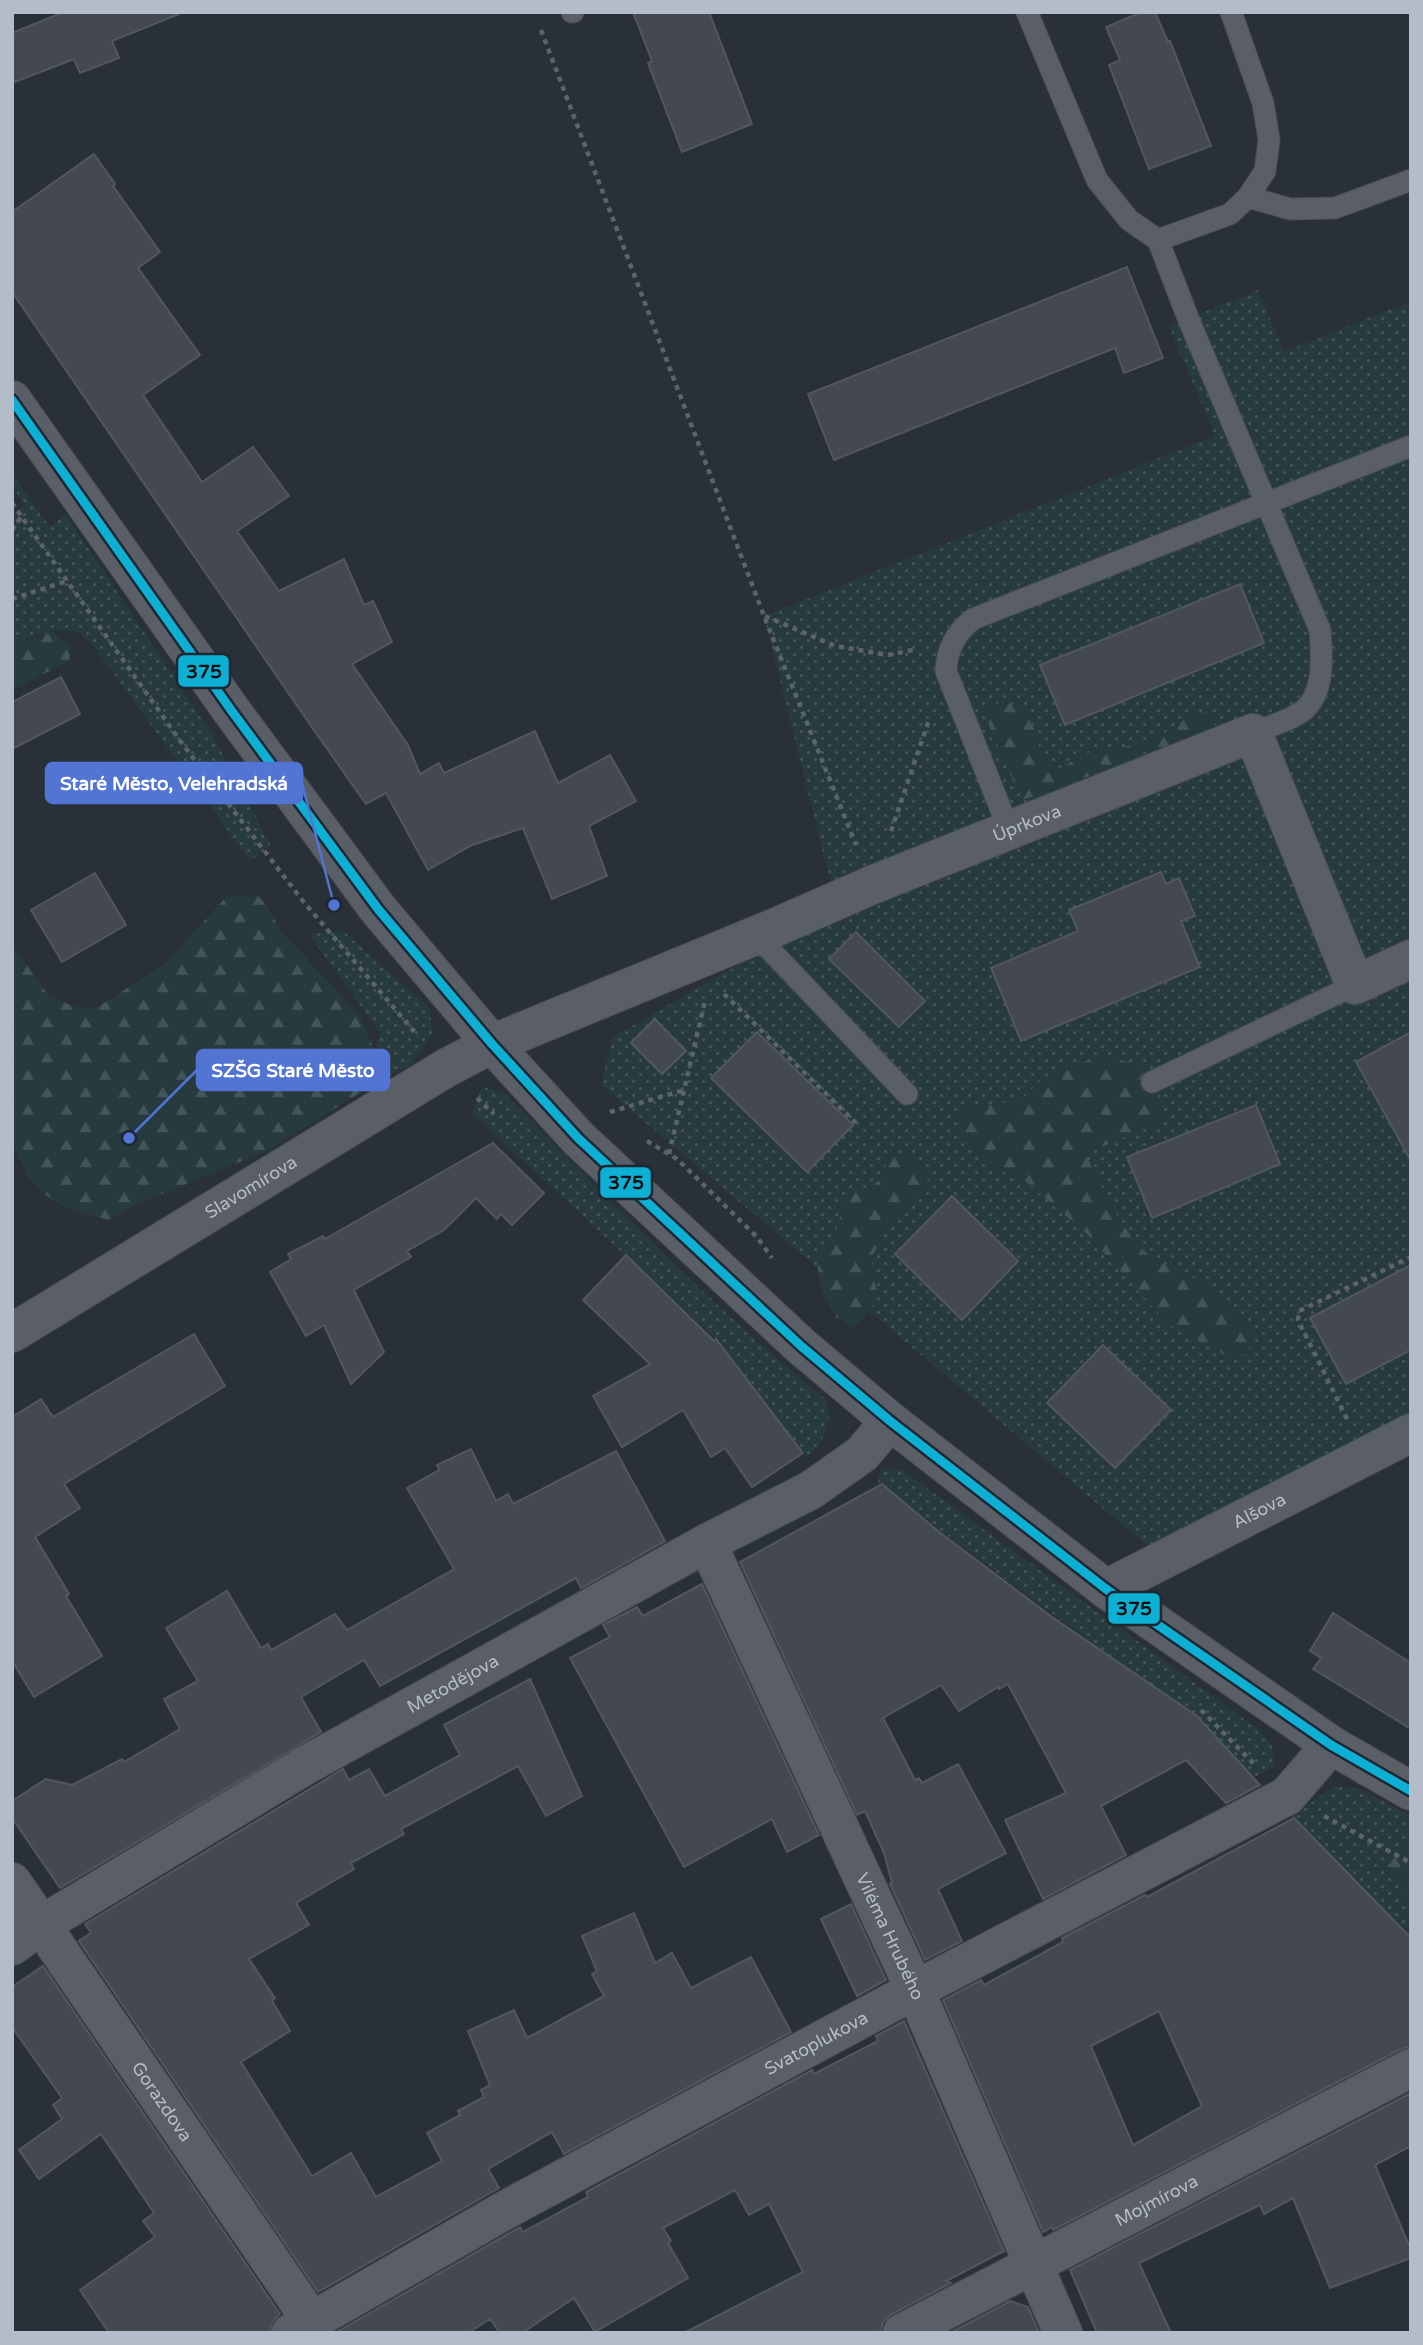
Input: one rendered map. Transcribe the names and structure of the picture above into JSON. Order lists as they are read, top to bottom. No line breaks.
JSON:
{"streets":{"street":["Úprkova","Slavomírova","Alšova","Metodějova","Viléma Hrubého","Svatoplukova","Gorazdova","Mojmírova"]},"crossings":[["Úprkova","Slavomírova"],["Metodějova","Viléma Hrubého"],["Metodějova","Gorazdova"],["Viléma Hrubého","Svatoplukova"],["Viléma Hrubého","Mojmírova"],["Svatoplukova","Gorazdova"]],"places":["Staré Město, Velehradská","SZŠG Staré Město"],"lines":["transit line 375"]}
